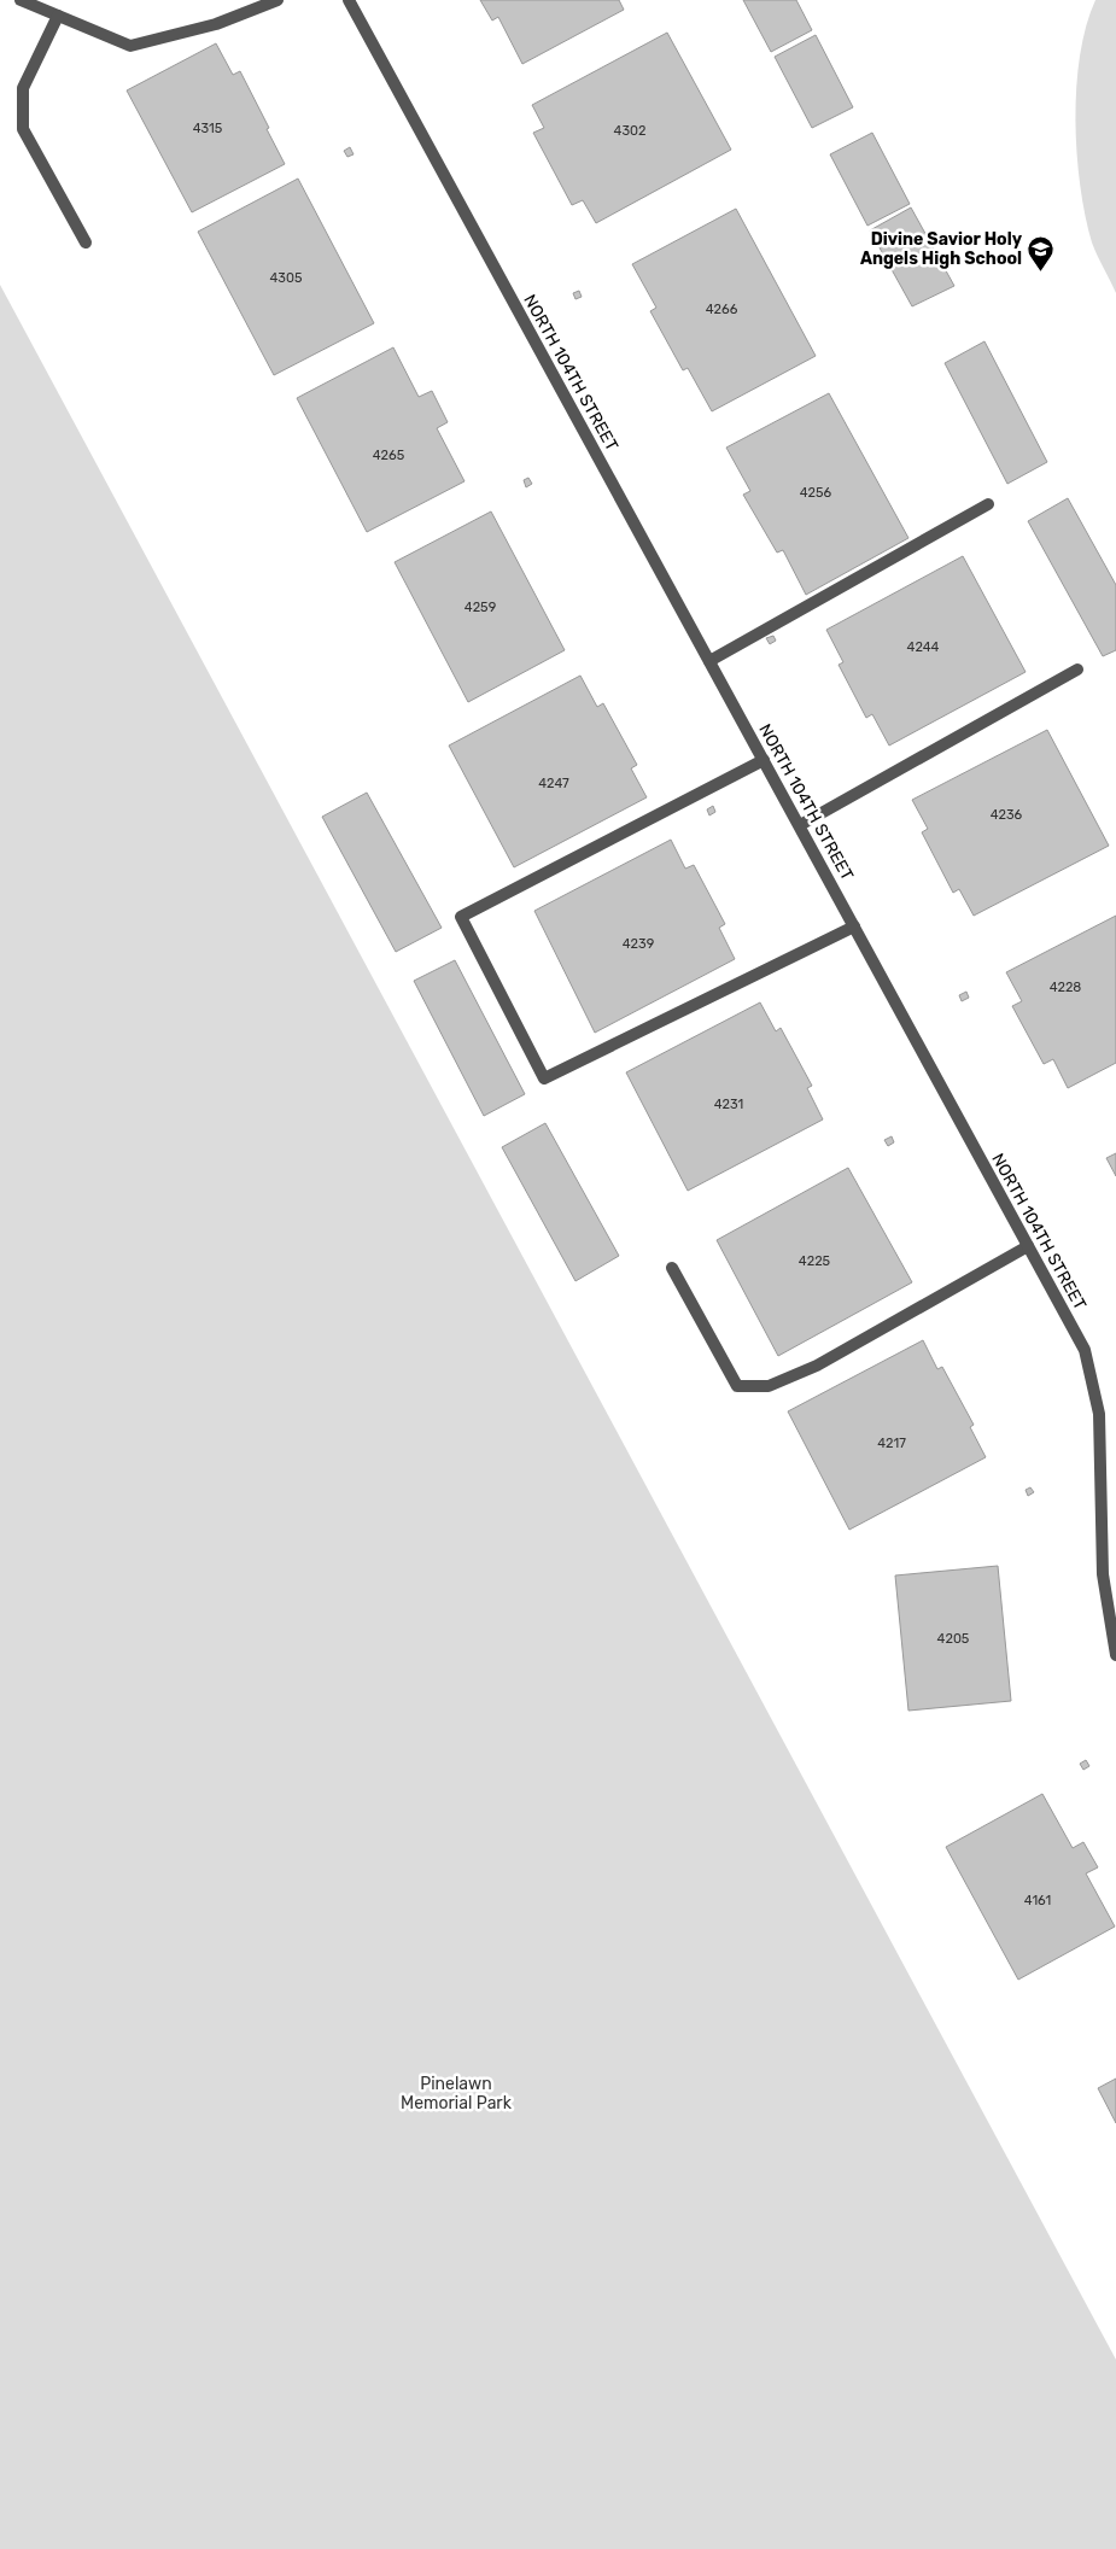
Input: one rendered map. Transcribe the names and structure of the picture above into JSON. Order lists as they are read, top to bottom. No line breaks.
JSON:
{"streets":{"street":["NORTH 104TH STREET"]},"parks":["Pinelawn Memorial Park"],"places":{"school or university":["Divine Savior Holy Angels High School"]},"house_numbers":["4315","4302","4305","4266","4265","4256","4259","4244","4247","4236","4239","4228","4231","4225","4217","4205","4161"]}
